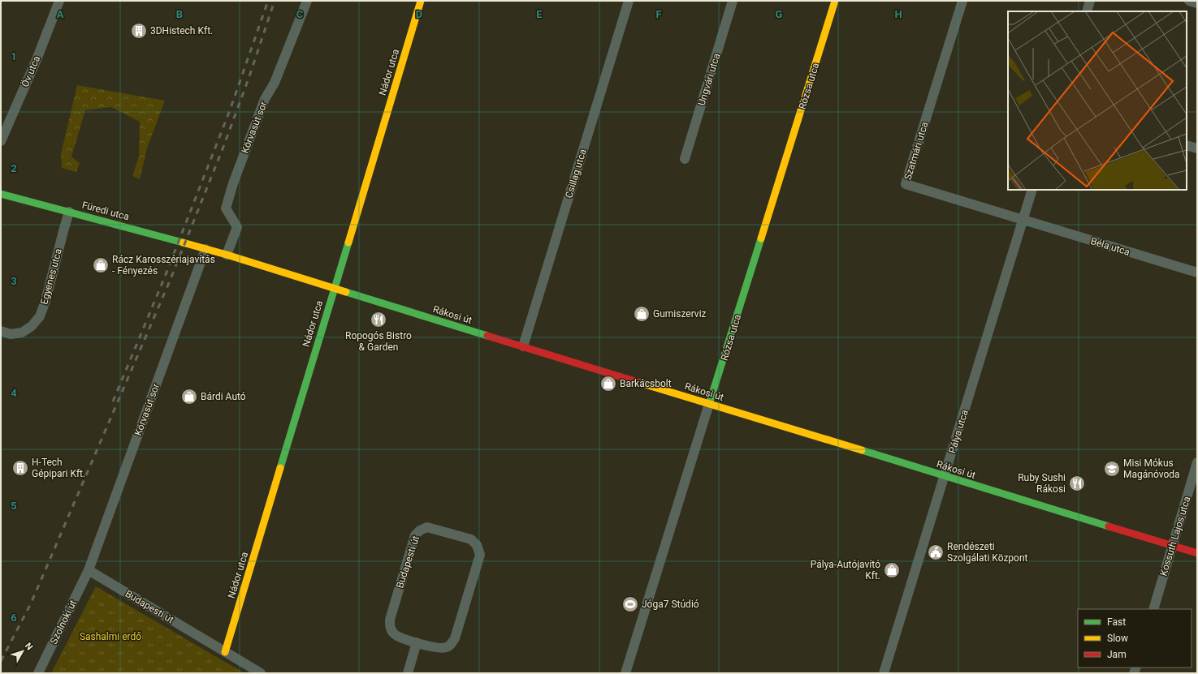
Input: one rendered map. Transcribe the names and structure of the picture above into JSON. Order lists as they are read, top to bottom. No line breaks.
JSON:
{"streets":{"main road":["Nádor utca","Rózsa utca","Füredi utca","Rákosi út"],"street":["Öv utca","Ungvári utca","Körvasút sor","Szatmári utca","Csillag utca","Béla utca","Egyenes utca","Pálya utca","Kossuth Lajos utca","Budapesti út","Szolnoki út"]},"crossings":[["Nádor utca","Rákosi út"],["Nádor utca","Budapesti út"],["Rózsa utca","Rákosi út"],["Körvasút sor","Füredi utca"],["Körvasút sor","Rákosi út"],["Körvasút sor","Budapesti út"],["Körvasút sor","Szolnoki út"],["Szatmári utca","Béla utca"],["Szatmári utca","Pálya utca"],["Csillag utca","Rákosi út"],["Füredi utca","Egyenes utca"],["Füredi utca","Rákosi út"],["Béla utca","Pálya utca"],["Rákosi út","Pálya utca"],["Rákosi út","Kossuth Lajos utca"],["Budapesti út","Szolnoki út"]],"parks":["Sashalmi erdő"],"places":{"building":["3DHistech Kft.","H-Tech Gépipari Kft."],"shop":["Rácz Karosszériajavítás - Fényezés","Gumiszerviz","Barkácsbolt","Bárdi Autó","Pálya-Autójavító Kft."],"restaurant":["Ropogós Bistro & Garden","Ruby Sushi Rákosi"],"school or university":["Misi Mókus Magánóvoda"],"public building":["Rendészeti Szolgálati Központ"],"sports":["Jóga7 Stúdió"]},"legend":["Fast","Slow","Jam"],"north":"top right","grid":{"columns":["A","B","C","D","E","F","G","H"],"rows":["1","2","3","4","5","6"]}}
